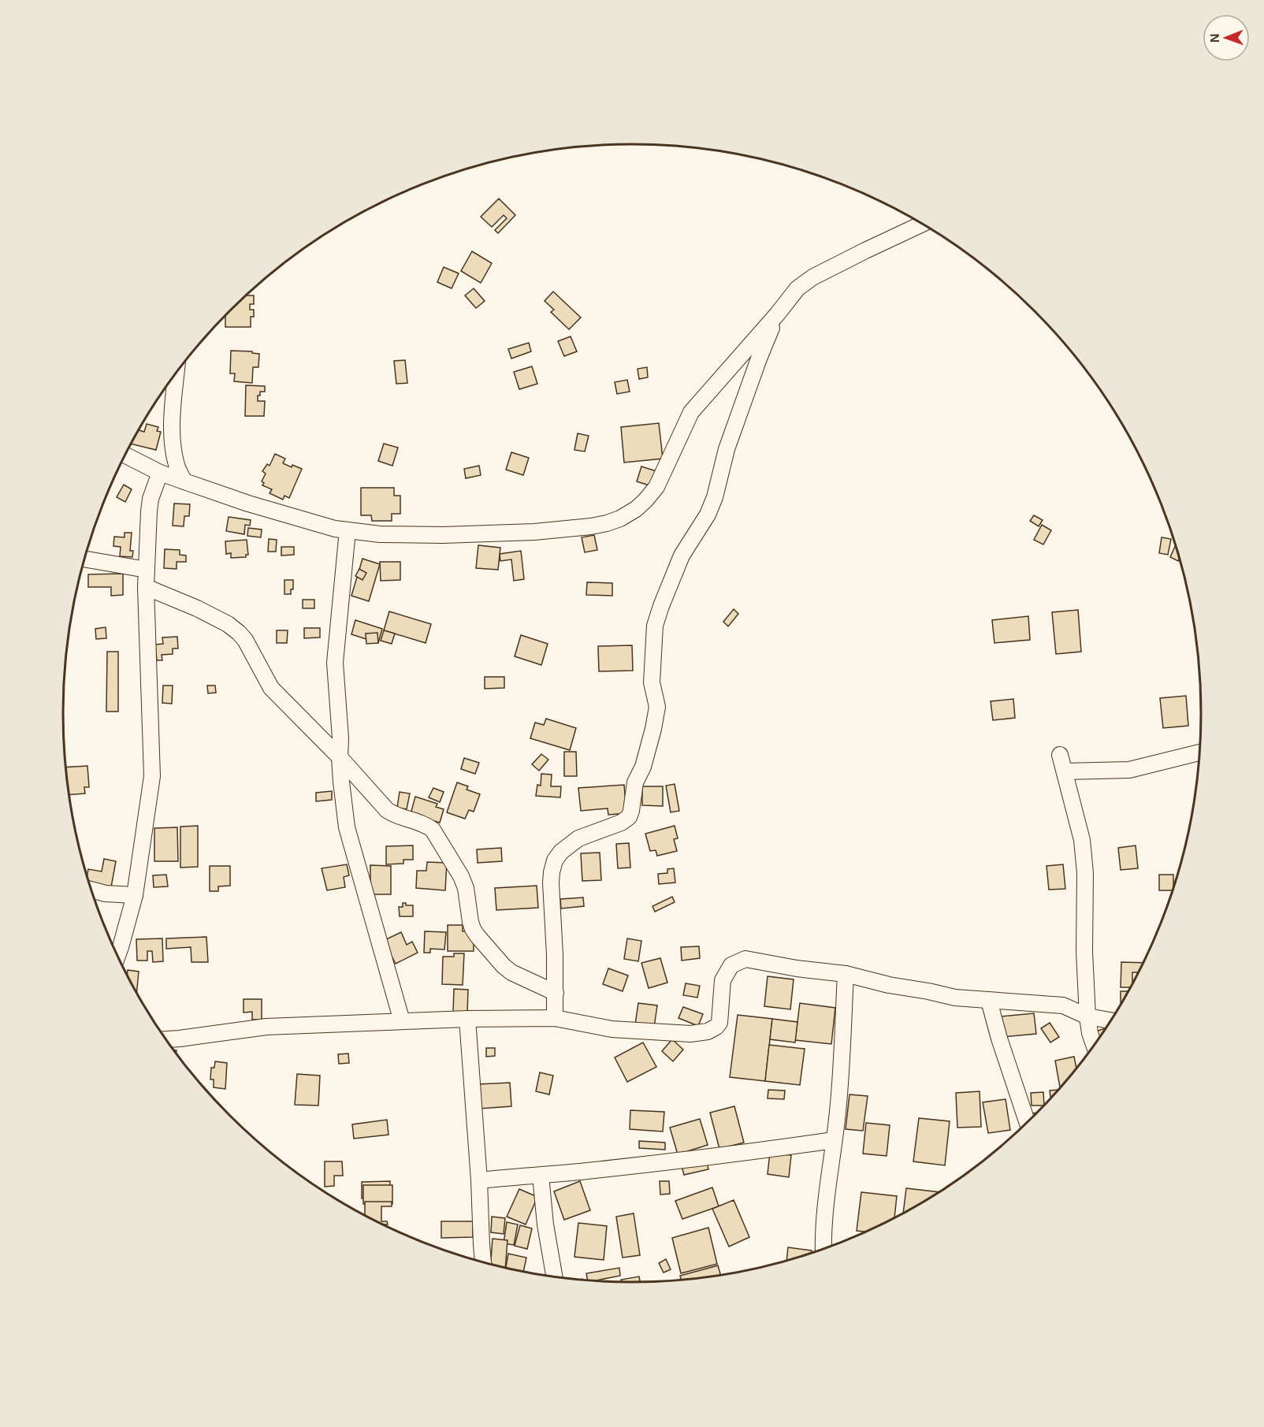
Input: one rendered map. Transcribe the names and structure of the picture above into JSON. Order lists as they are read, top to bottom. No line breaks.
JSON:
{"north":"left"}
